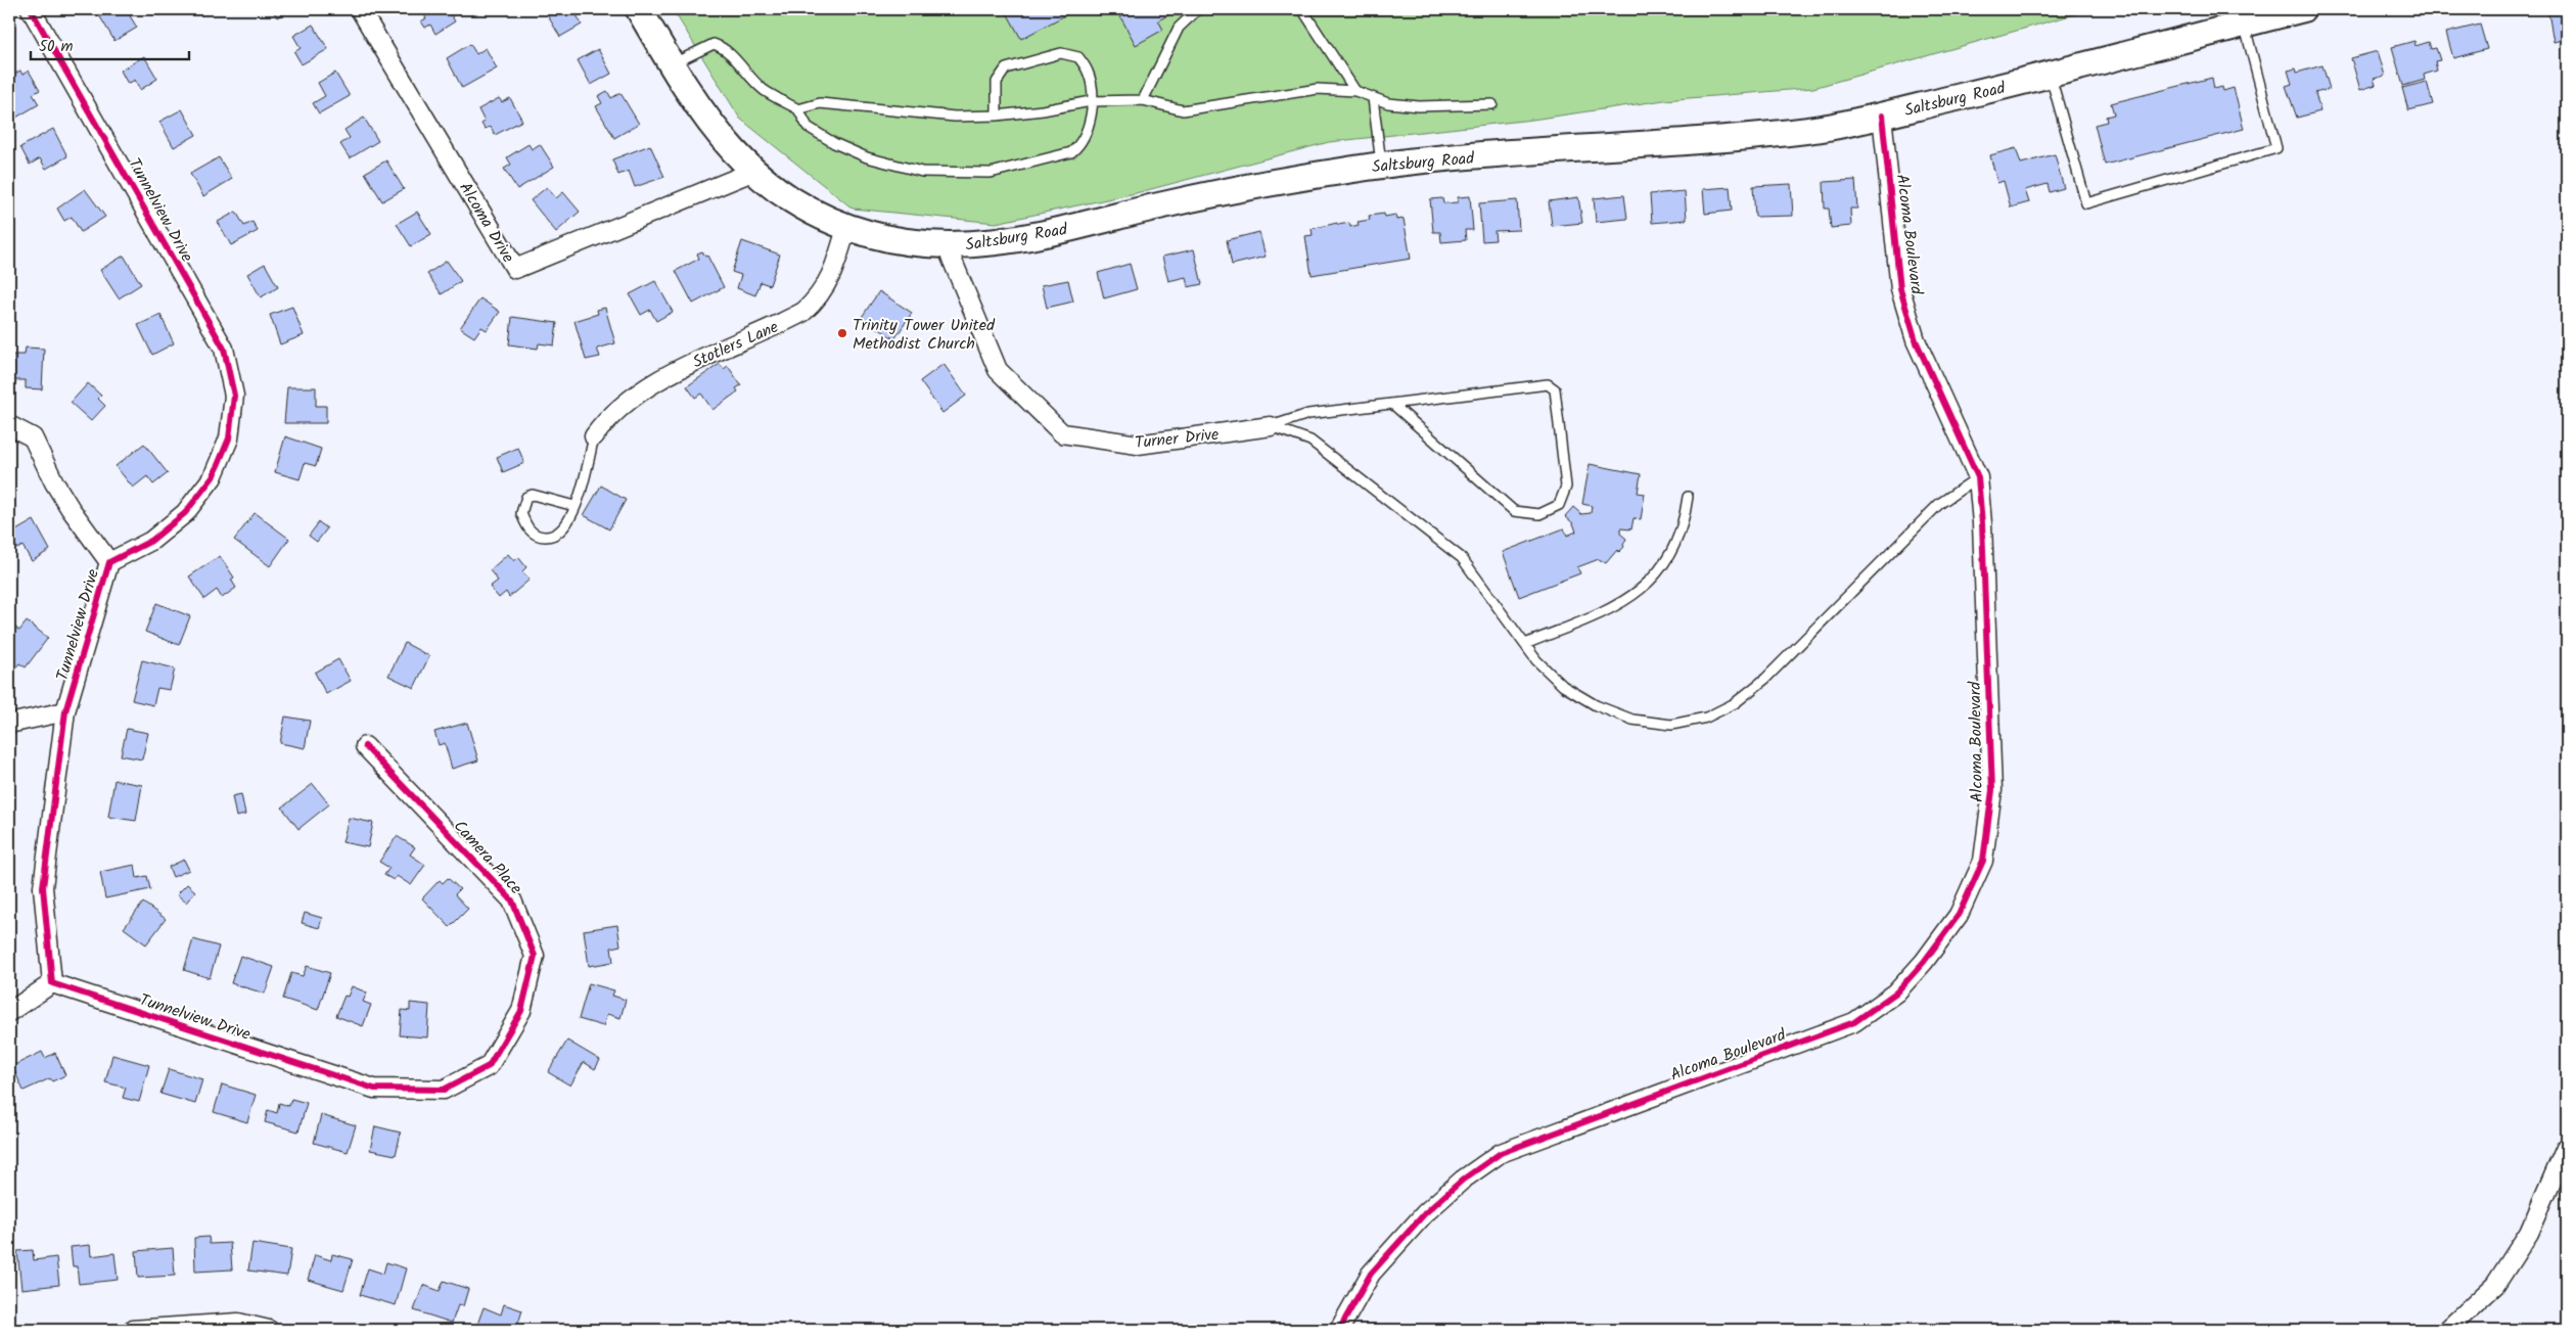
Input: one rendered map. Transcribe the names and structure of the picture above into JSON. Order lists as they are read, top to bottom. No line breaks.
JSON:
{"streets":{"main road":["Saltsburg Road"],"street":["Tunnelview Drive","Alcoma Drive","Alcoma Boulevard","Stotlers Lane","Turner Drive","Camera Place"]},"crossings":[["Saltsburg Road","Alcoma Drive"],["Saltsburg Road","Alcoma Boulevard"],["Saltsburg Road","Stotlers Lane"],["Saltsburg Road","Turner Drive"],["Tunnelview Drive","Camera Place"]],"places":["Trinity Tower United Methodist Church"],"scale_bar":"50 m"}
